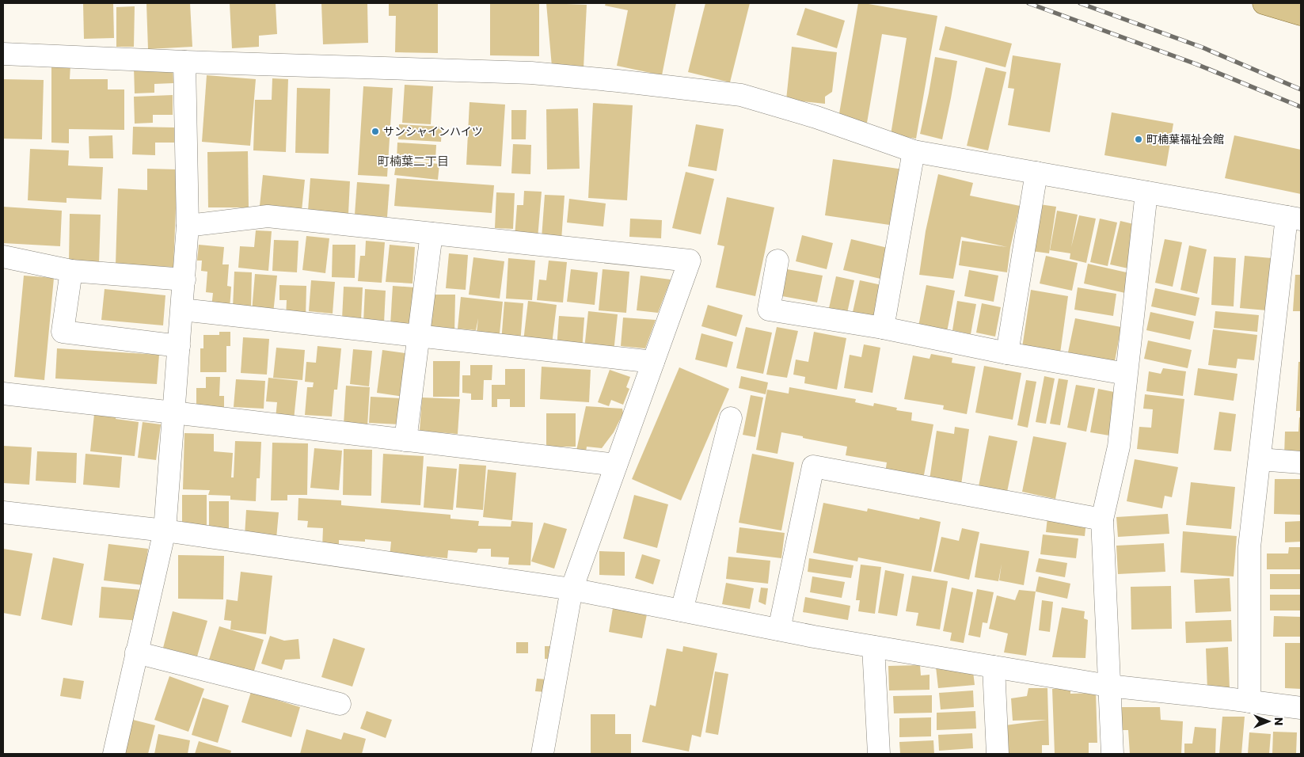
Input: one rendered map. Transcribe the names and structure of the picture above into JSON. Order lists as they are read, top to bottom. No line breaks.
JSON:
{"districts":["町楠葉二丁目"],"places":["サンシャインハイツ","町楠葉福祉会館"],"north":"right"}
